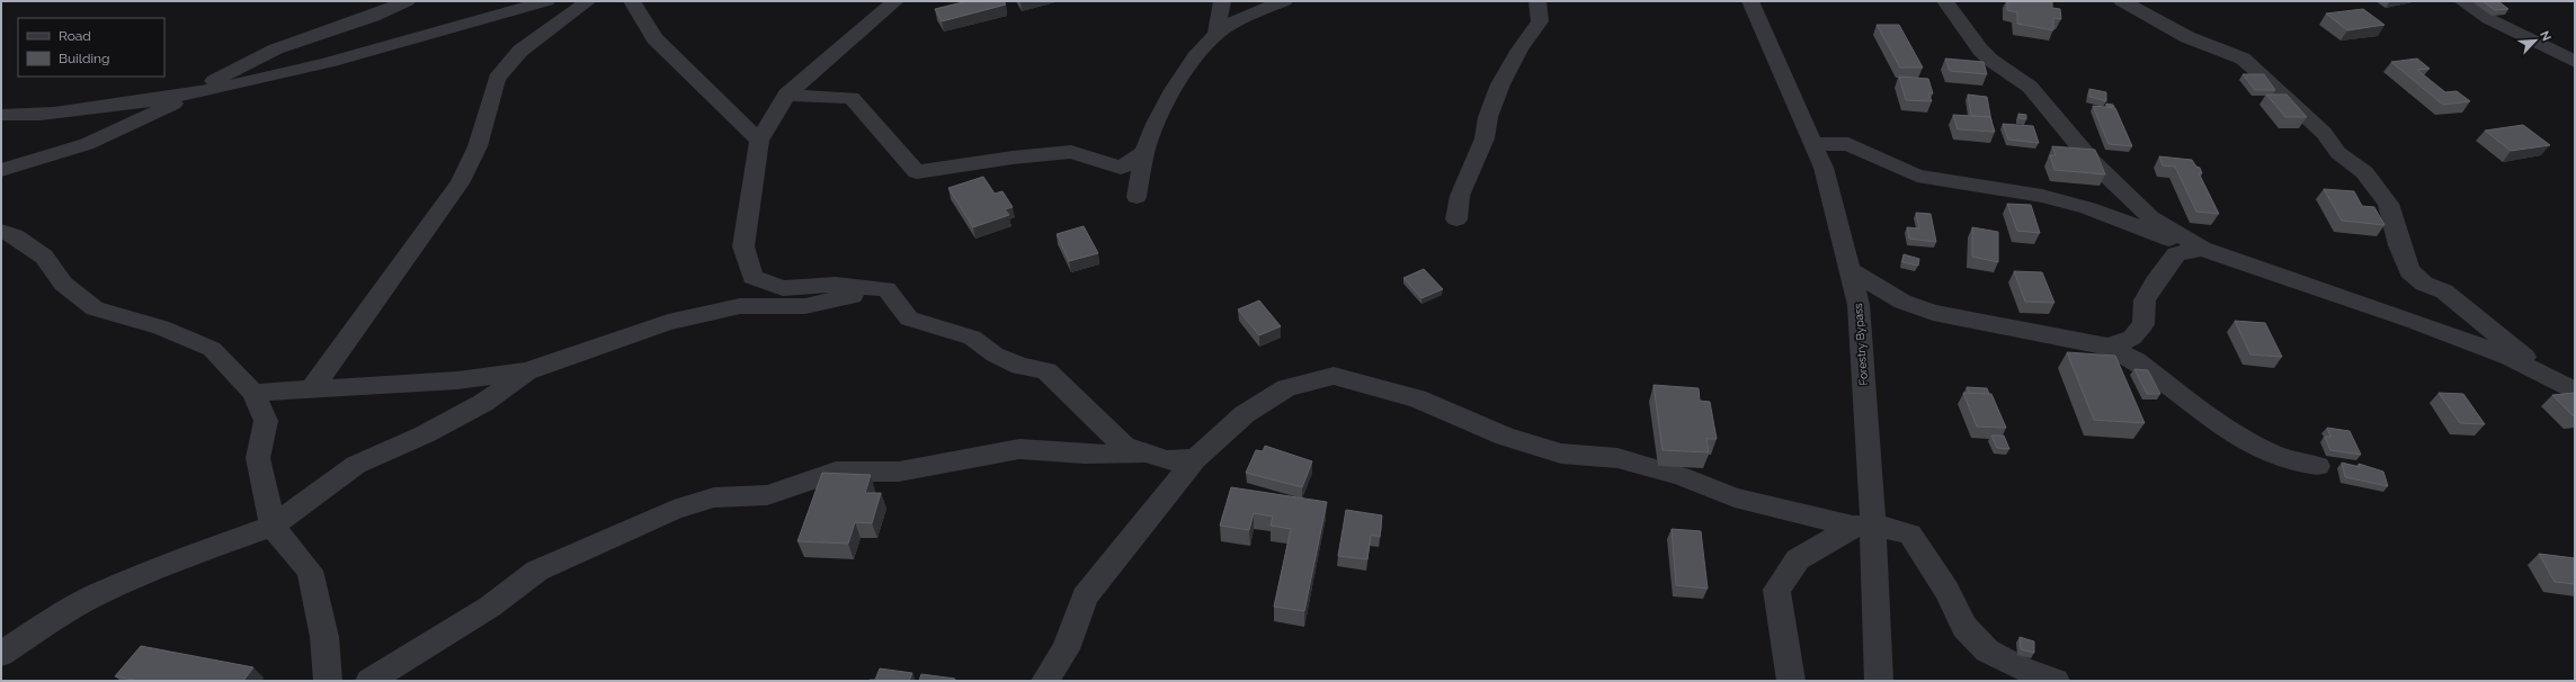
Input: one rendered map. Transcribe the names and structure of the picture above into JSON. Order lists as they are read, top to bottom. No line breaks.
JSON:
{"streets":{"street":["Forestry Bypass"]},"legend":["Road","Building"],"north":"top right"}
